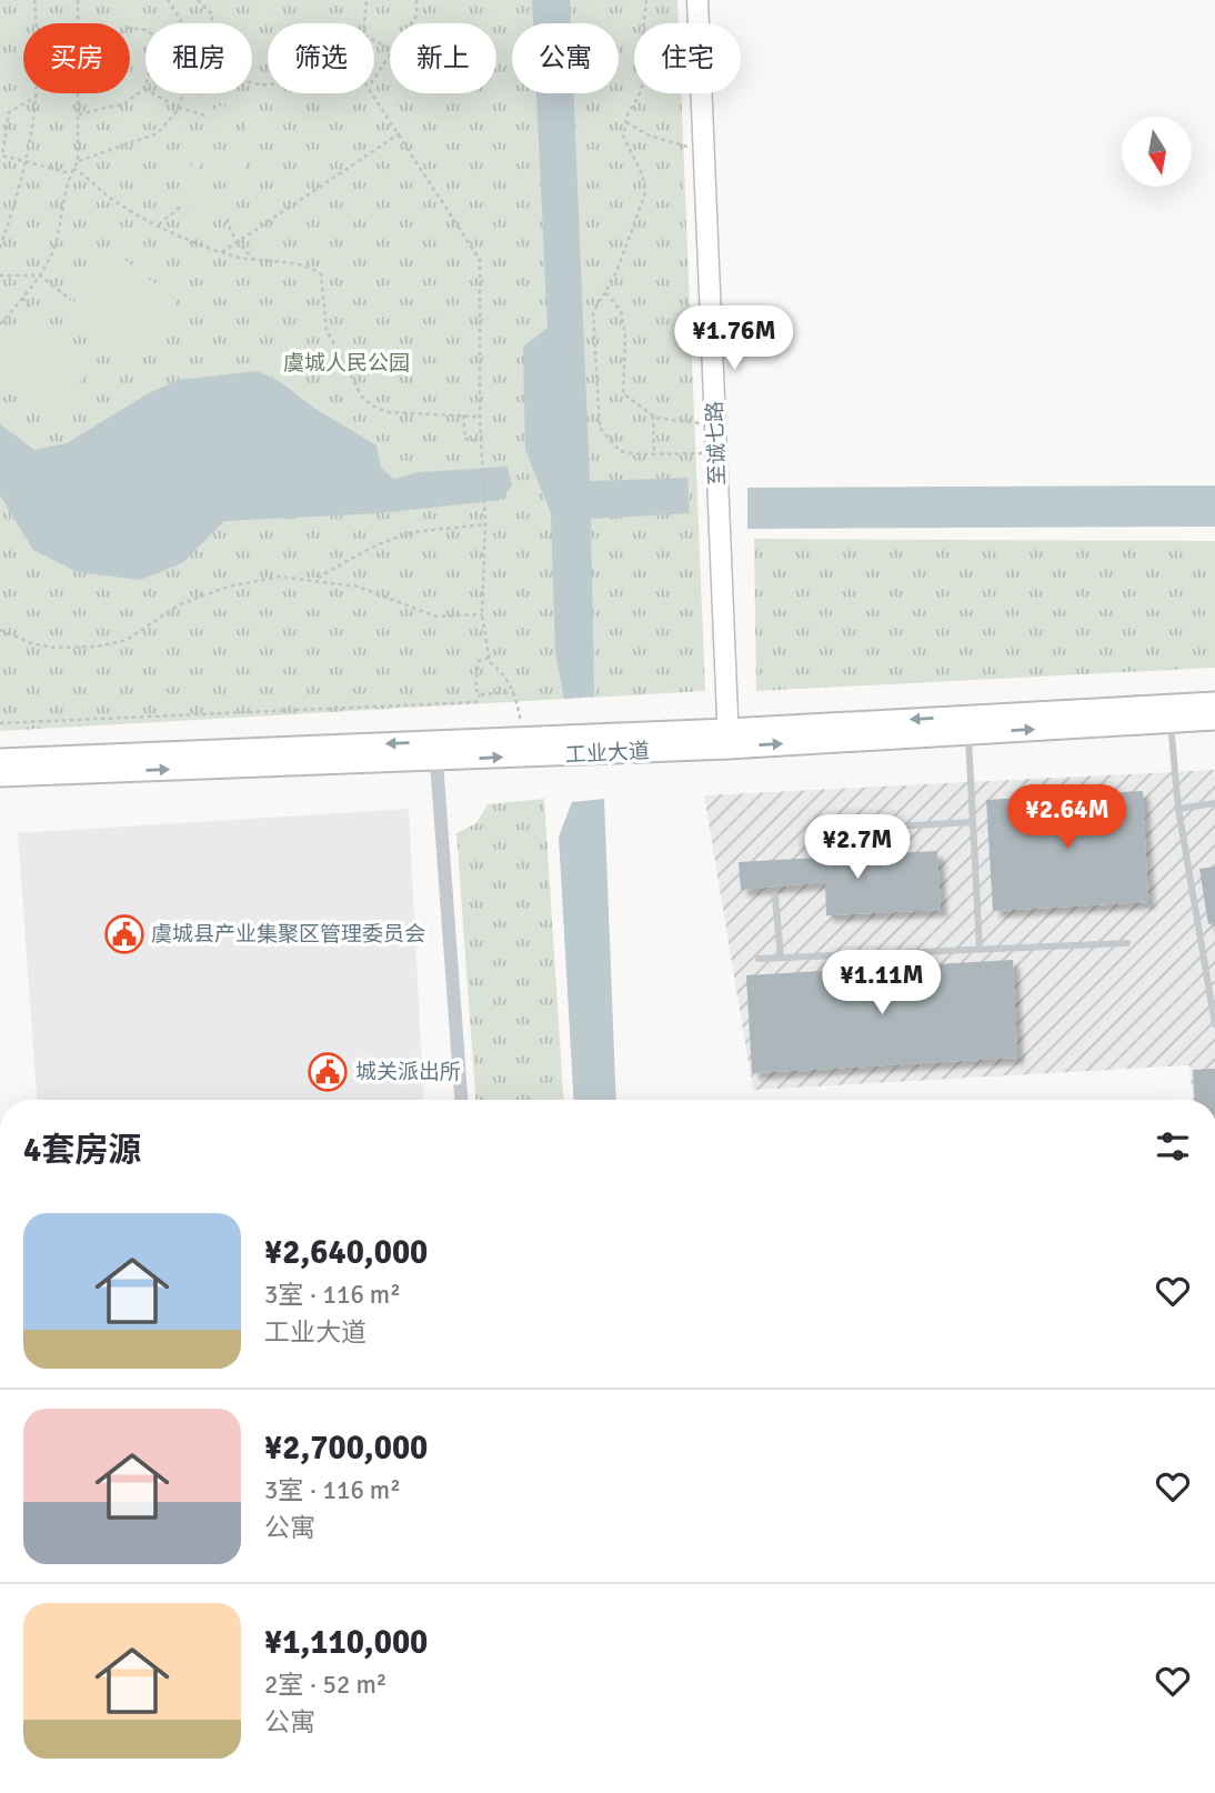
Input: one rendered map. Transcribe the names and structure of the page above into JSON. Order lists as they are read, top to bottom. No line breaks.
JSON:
{"streets":{"main road":["至诚七路","工业大道"]},"crossings":[["至诚七路","工业大道"]],"parks":["虞城人民公园"],"places":{"public building":["虞城县产业集聚区管理委员会","城关派出所"]},"north":"bottom","page":{"chip":["买房","租房","筛选","新上","公寓","住宅"],"price":["¥1.76M","¥2.64M","¥2.7M","¥1.11M"],"heading":"4套房源","list":[{"name":"¥2,640,000","note":"3室 · 116 m² · 工业大道"},{"name":"¥2,700,000","note":"3室 · 116 m² · 公寓"},{"name":"¥1,110,000","note":"2室 · 52 m² · 公寓"}]}}
